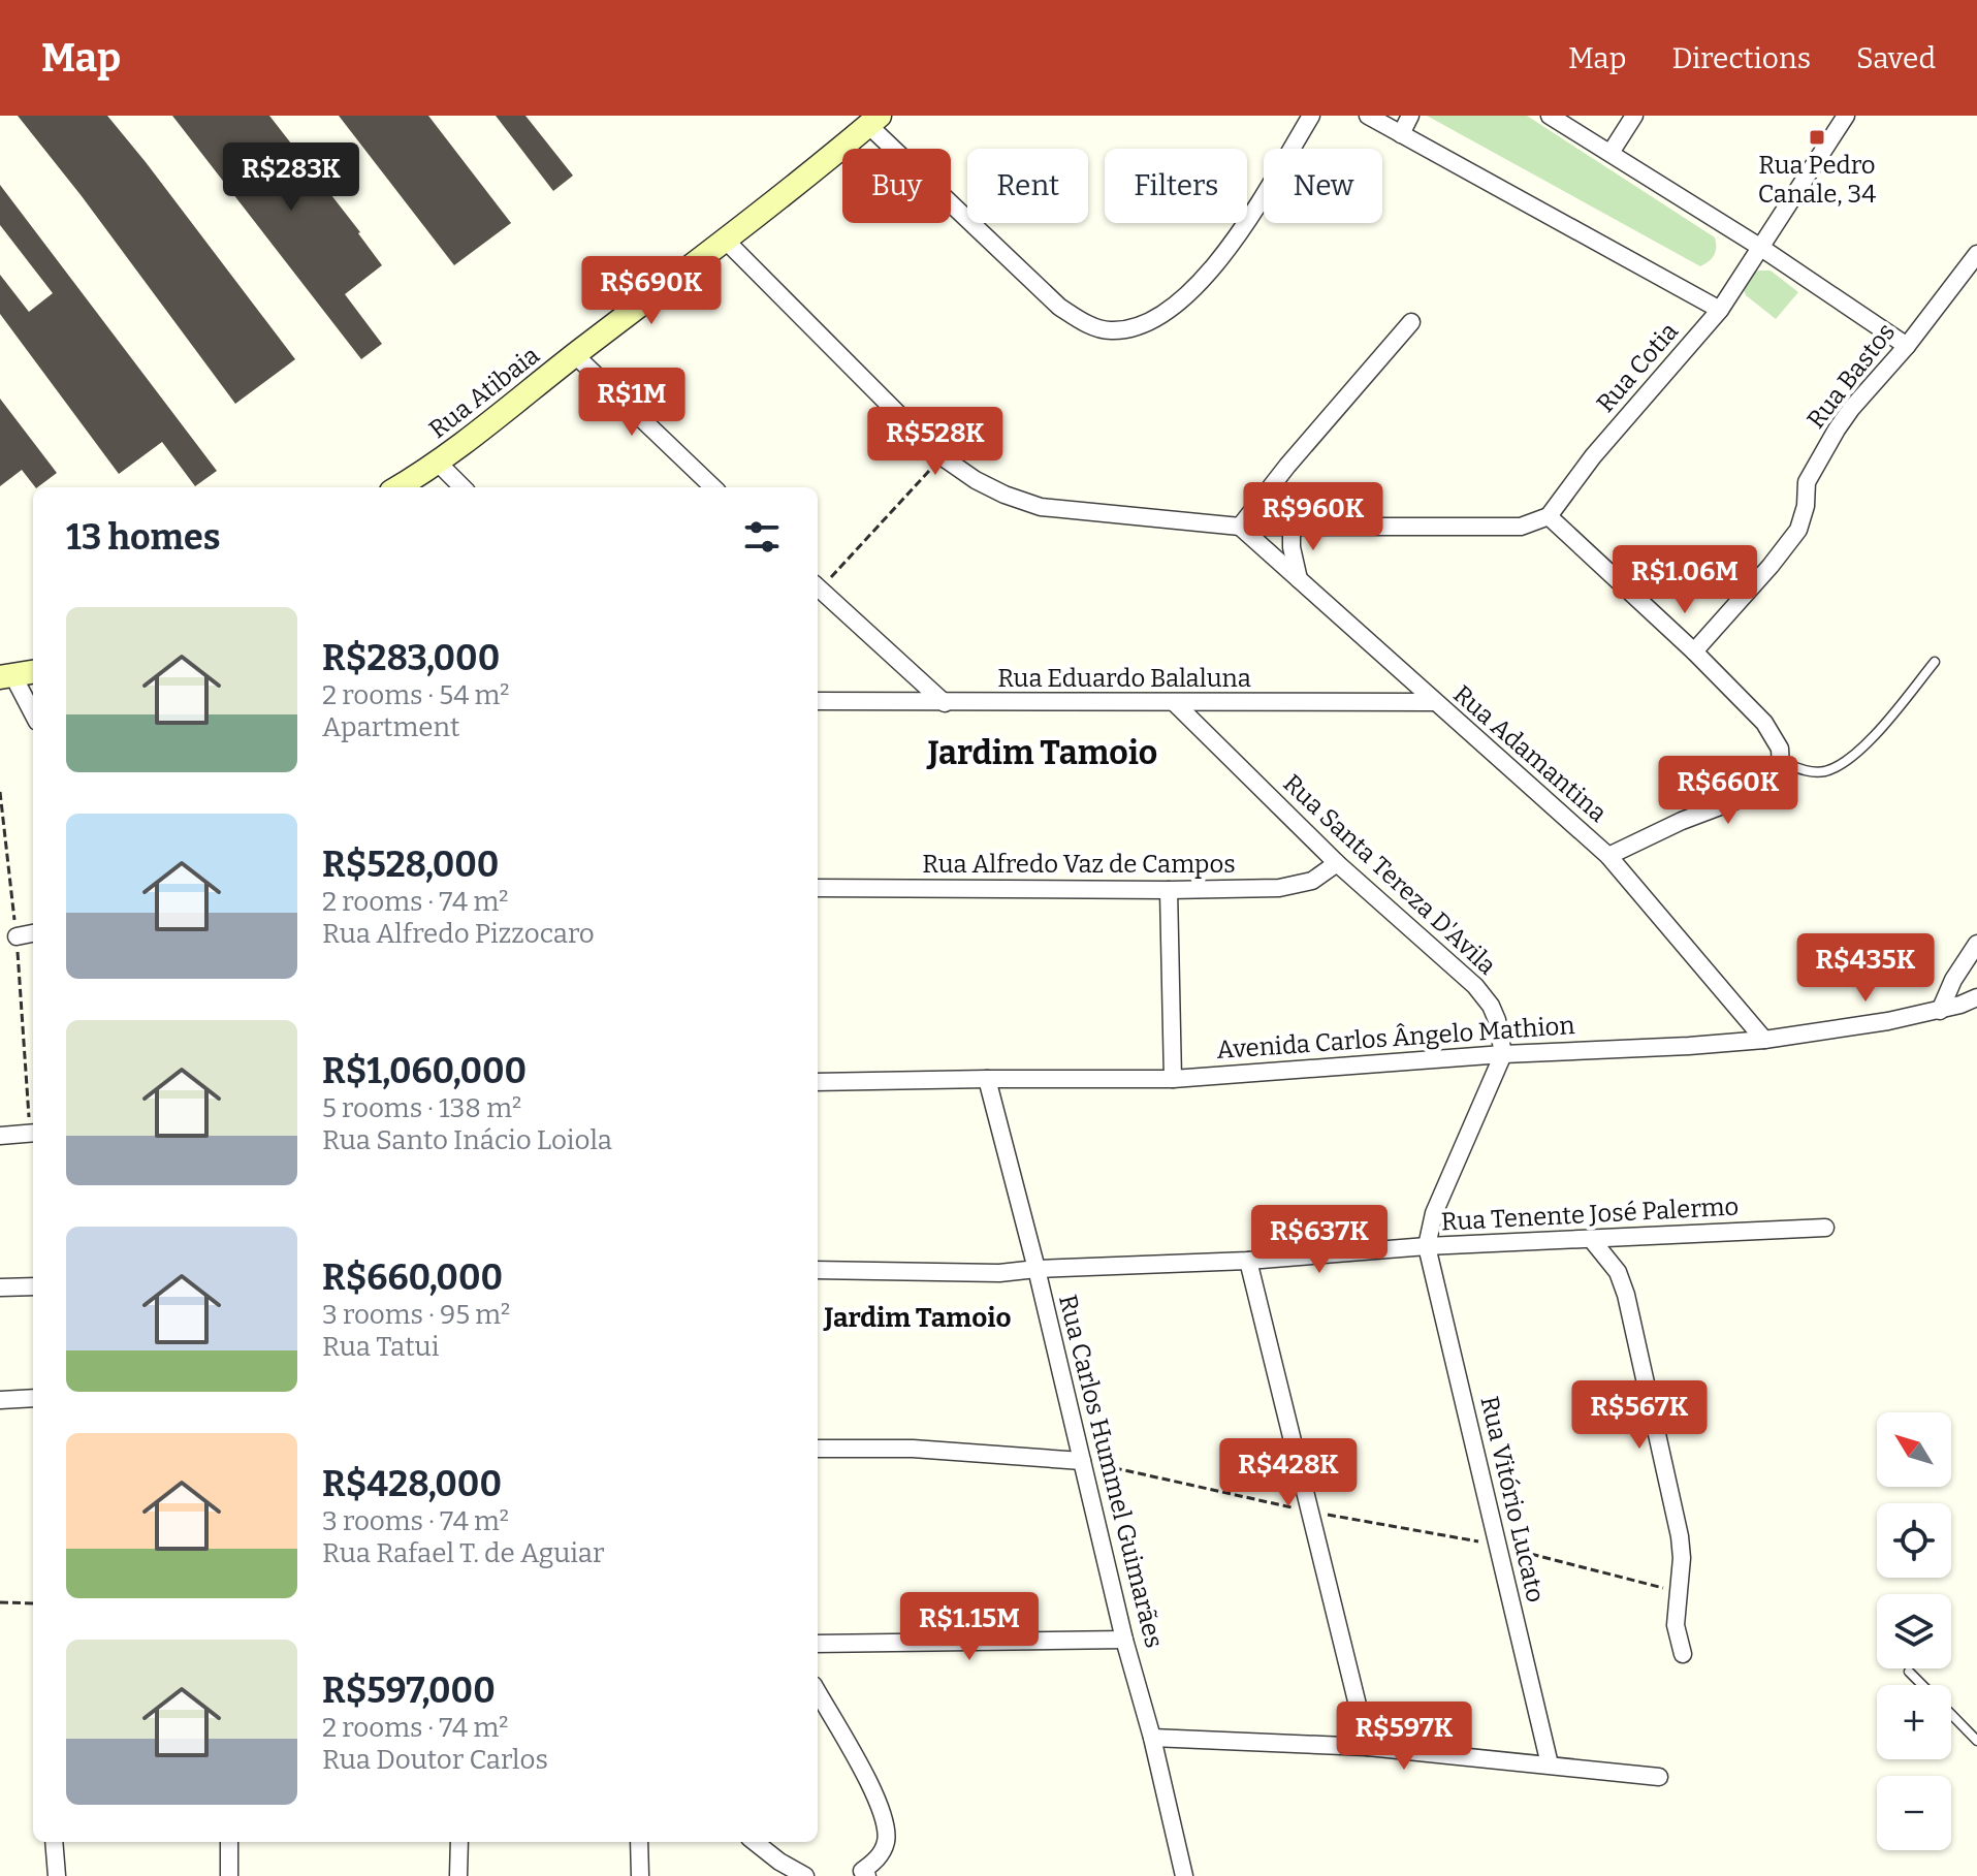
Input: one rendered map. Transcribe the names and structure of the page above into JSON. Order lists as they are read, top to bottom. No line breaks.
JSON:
{"streets":{"main road":["Rua Atibaia"],"street":["Rua Cotia","Rua Bastos","Rua Eduardo Balaluna","Rua Adamantina","Rua Alfredo Vaz de Campos","Rua Santa Tereza D'Avila","Avenida Carlos Ângelo Mathion","Rua Tenente José Palermo","Rua Carlos Hummel Guimarães","Rua Vitório Lucato"]},"crossings":[["Rua Eduardo Balaluna","Rua Adamantina"],["Rua Eduardo Balaluna","Rua Santa Tereza D'Avila"],["Rua Adamantina","Avenida Carlos Ângelo Mathion"],["Rua Alfredo Vaz de Campos","Rua Santa Tereza D'Avila"],["Rua Santa Tereza D'Avila","Avenida Carlos Ângelo Mathion"],["Avenida Carlos Ângelo Mathion","Rua Carlos Hummel Guimarães"],["Rua Tenente José Palermo","Rua Carlos Hummel Guimarães"],["Rua Tenente José Palermo","Rua Vitório Lucato"]],"districts":["Jardim Tamoio","Jardim Tamoio"],"places":{"transit":["Rua Pedro Canale, 34"]},"north":"top left","page":{"header":"Map","nav":["Map","Directions","Saved"],"price":["R$283K","R$690K","R$1M","R$528K","R$960K","R$1.06M","R$660K","R$435K","R$637K","R$567K","R$428K","R$1.15M","R$597K"],"chip":["Buy","Rent","Filters","New"],"heading":"13 homes","list":[{"name":"R$283,000","note":"2 rooms · 54 m² · Apartment"},{"name":"R$528,000","note":"2 rooms · 74 m² · Rua Alfredo Pizzocaro"},{"name":"R$1,060,000","note":"5 rooms · 138 m² · Rua Santo Inácio Loiola"},{"name":"R$660,000","note":"3 rooms · 95 m² · Rua Tatui"},{"name":"R$428,000","note":"3 rooms · 74 m² · Rua Rafael T. de Aguiar"},{"name":"R$597,000","note":"2 rooms · 74 m² · Rua Doutor Carlos"}],"map_buttons":["+","−"]}}
